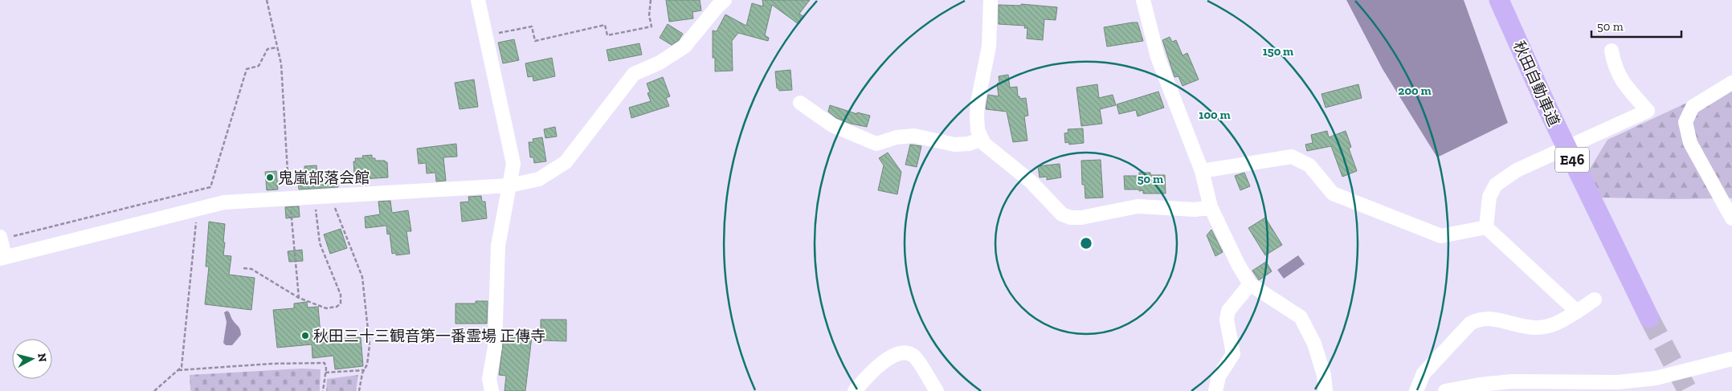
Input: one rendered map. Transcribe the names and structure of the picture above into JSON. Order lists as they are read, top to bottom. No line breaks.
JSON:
{"streets":{"highway":["秋田自動車道","E46"]},"places":["鬼嵐部落会館","秋田三十三観音第一番霊場 正傳寺"],"scale_bar":"50 m","north":"right","rings":["150 m","200 m","100 m","50 m"]}
